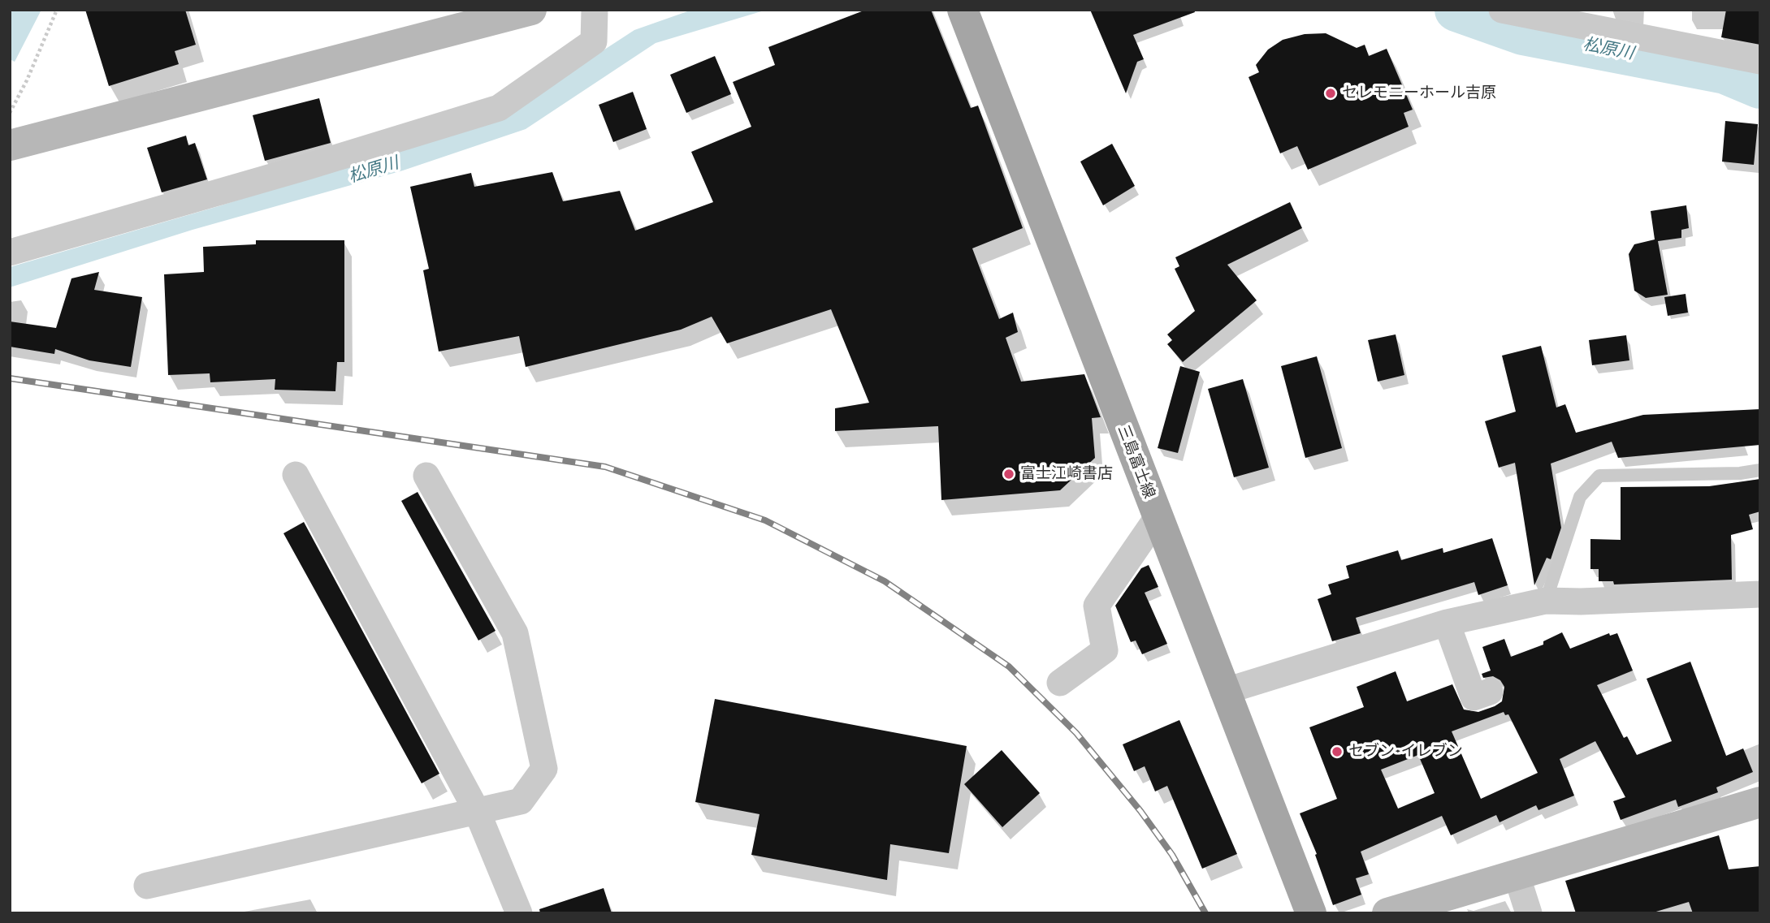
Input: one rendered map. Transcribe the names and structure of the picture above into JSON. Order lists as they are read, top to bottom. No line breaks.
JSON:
{"streets":{"main road":["三島富士線"]},"water":["松原川"],"places":["セレモニーホール吉原","富士江崎書店","セブン-イレブン"]}
